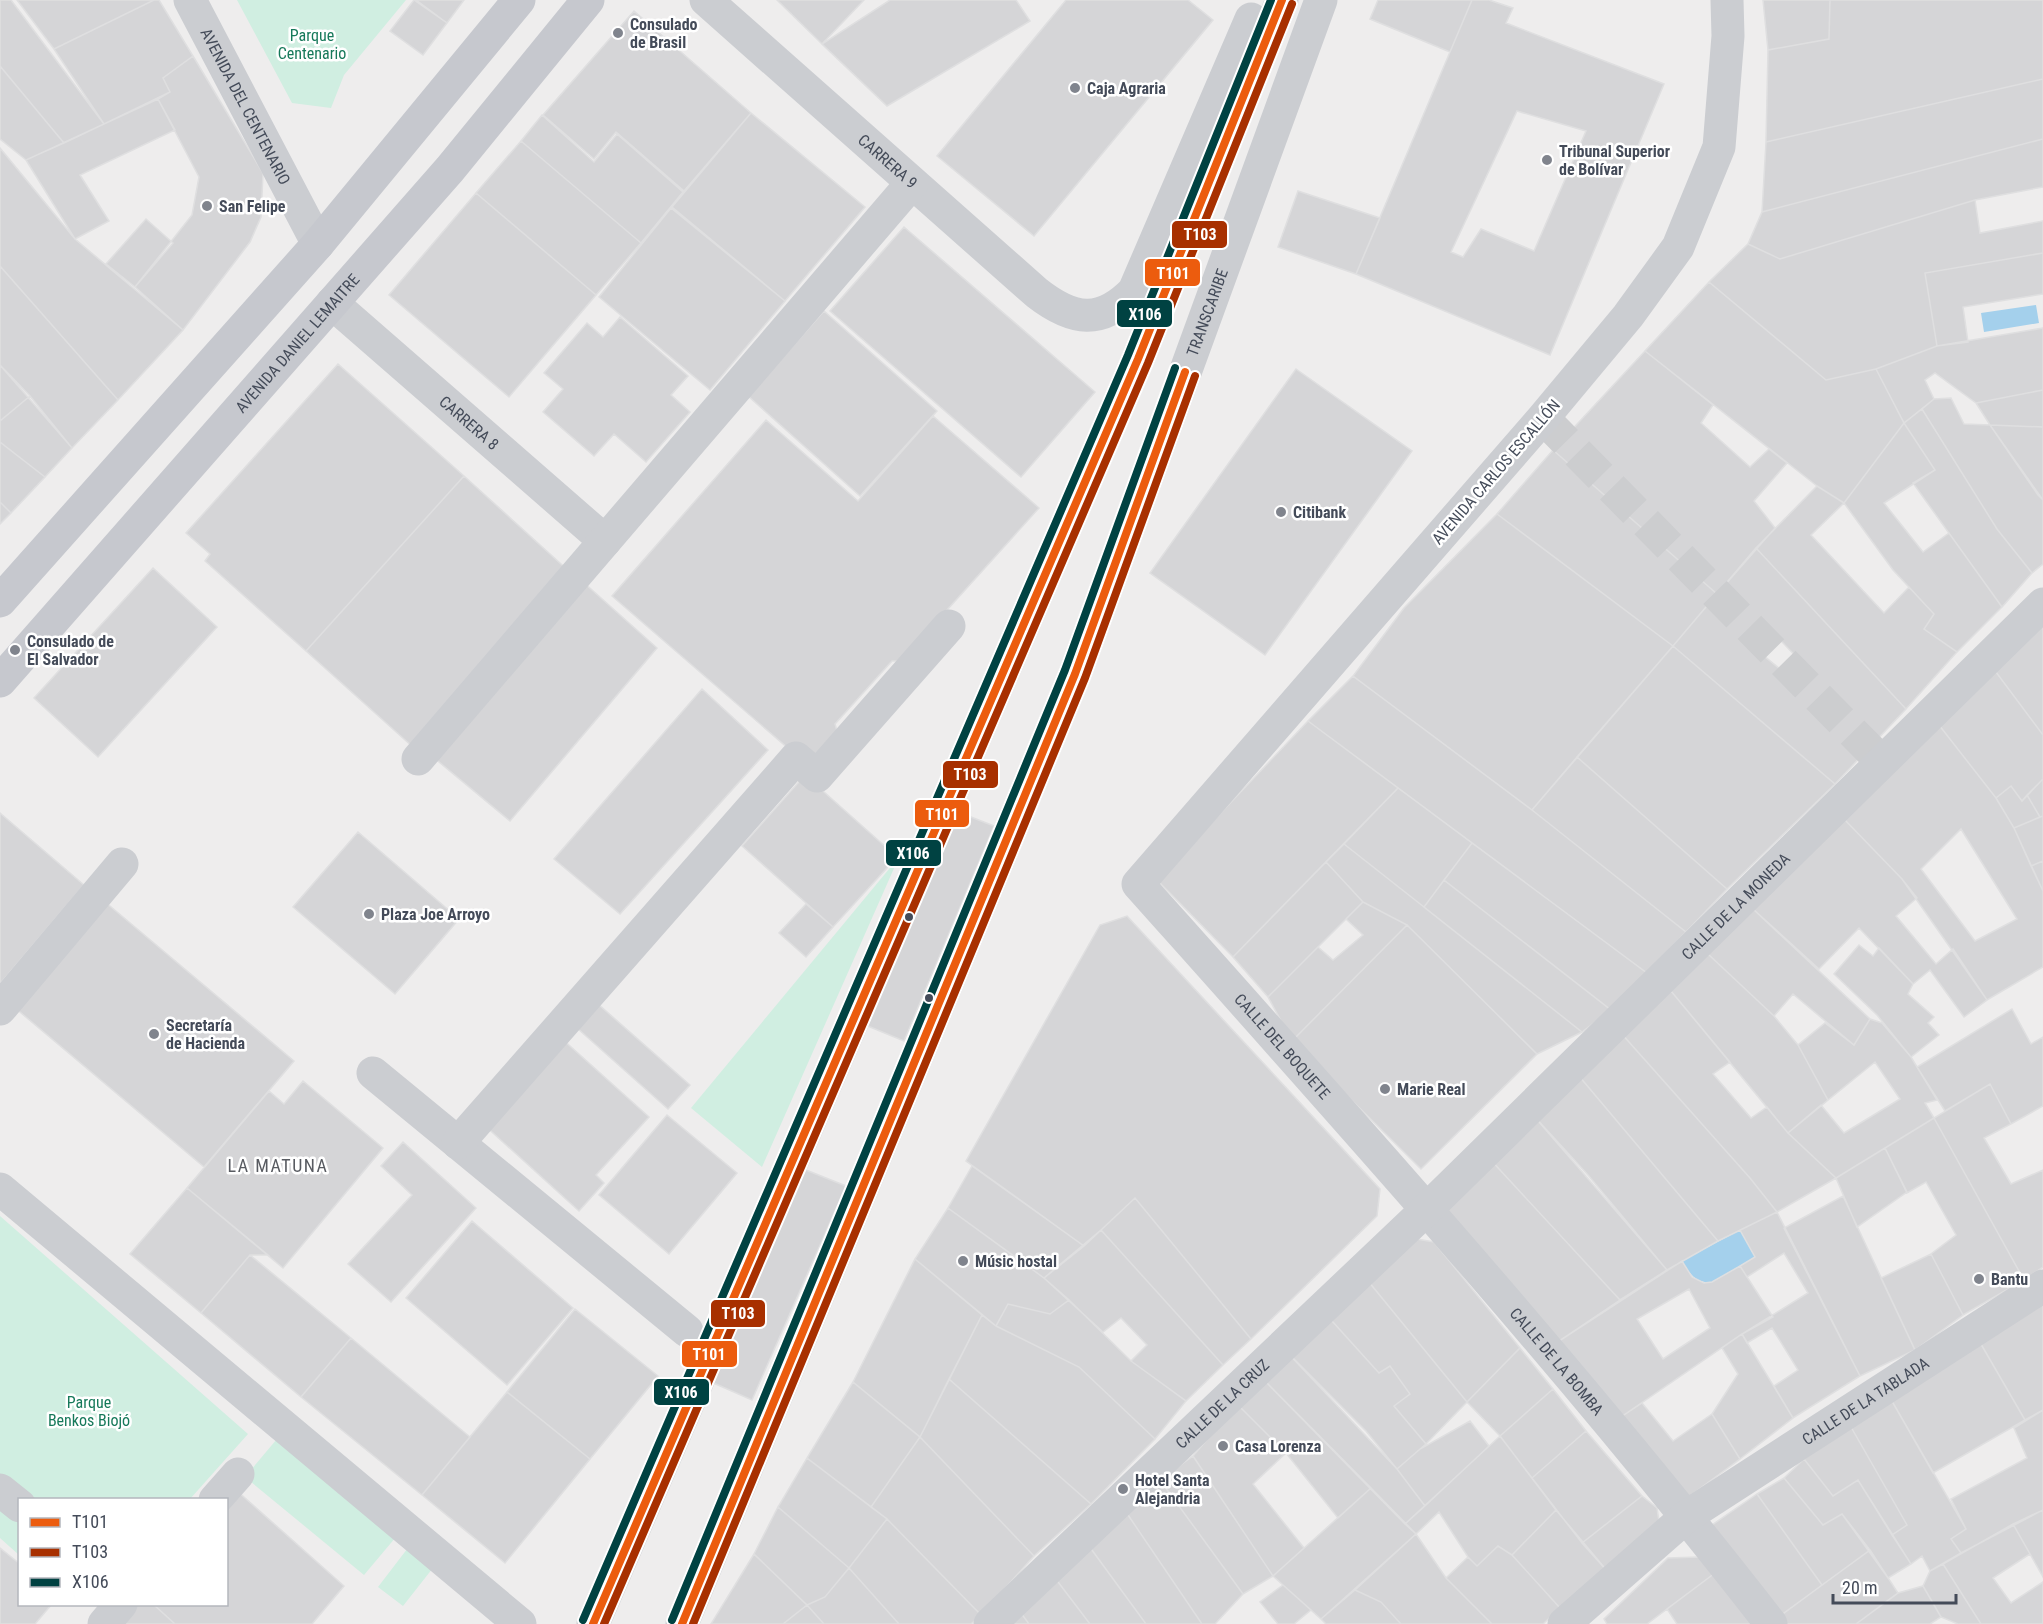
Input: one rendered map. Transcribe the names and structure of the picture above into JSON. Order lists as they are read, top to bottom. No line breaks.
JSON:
{"streets":{"main road":["AVENIDA DANIEL LEMAITRE"],"street":["AVENIDA DEL CENTENARIO","CARRERA 9","TRANSCARIBE","CARRERA 8","AVENIDA CARLOS ESCALLÓN","CALLE DE LA MONEDA","CALLE DEL BOQUETE","CALLE DE LA BOMBA","CALLE DE LA TABLADA","CALLE DE LA CRUZ"]},"crossings":[["AVENIDA DANIEL LEMAITRE","CARRERA 8"],["AVENIDA CARLOS ESCALLÓN","CALLE DEL BOQUETE"],["CALLE DE LA MONEDA","CALLE DEL BOQUETE"],["CALLE DE LA MONEDA","CALLE DE LA BOMBA"],["CALLE DE LA MONEDA","CALLE DE LA CRUZ"],["CALLE DEL BOQUETE","CALLE DE LA BOMBA"],["CALLE DEL BOQUETE","CALLE DE LA CRUZ"],["CALLE DE LA BOMBA","CALLE DE LA TABLADA"],["CALLE DE LA BOMBA","CALLE DE LA CRUZ"]],"districts":["LA MATUNA"],"parks":["Parque Centenario","Parque Benkos Biojó"],"places":["Consulado de Brasil","Caja Agraria","Tribunal Superior de Bolívar","San Felipe","Citibank","Consulado de El Salvador","Plaza Joe Arroyo","Secretaría de Hacienda","Marie Real","Músic hostal","Bantu","Casa Lorenza","Hotel Santa Alejandria"],"lines":["transit line T101","transit line X106","transit line T103"],"legend":["T101","T103","X106"],"scale_bar":"20 m"}
